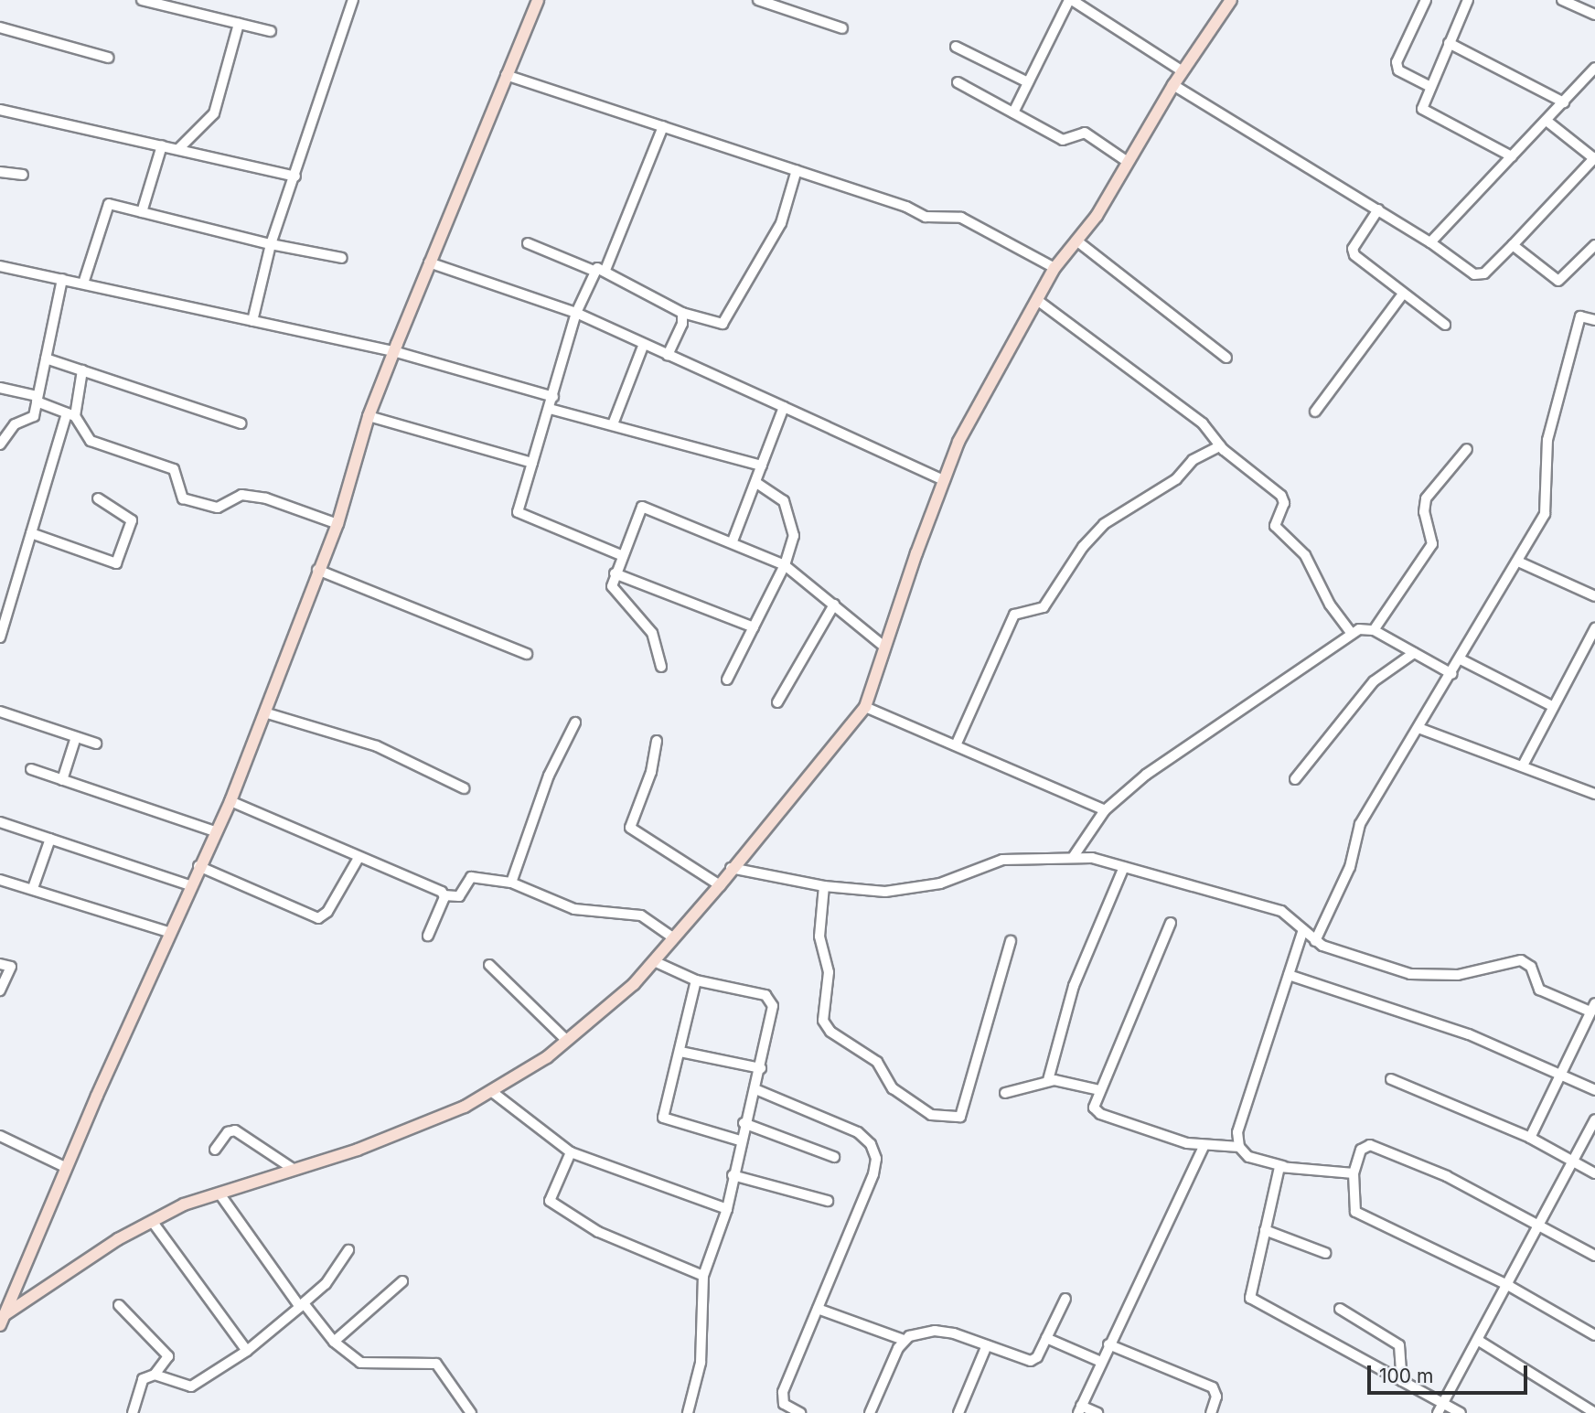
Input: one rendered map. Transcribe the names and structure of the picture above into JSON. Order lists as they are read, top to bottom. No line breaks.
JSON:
{"scale_bar":"100 m"}
